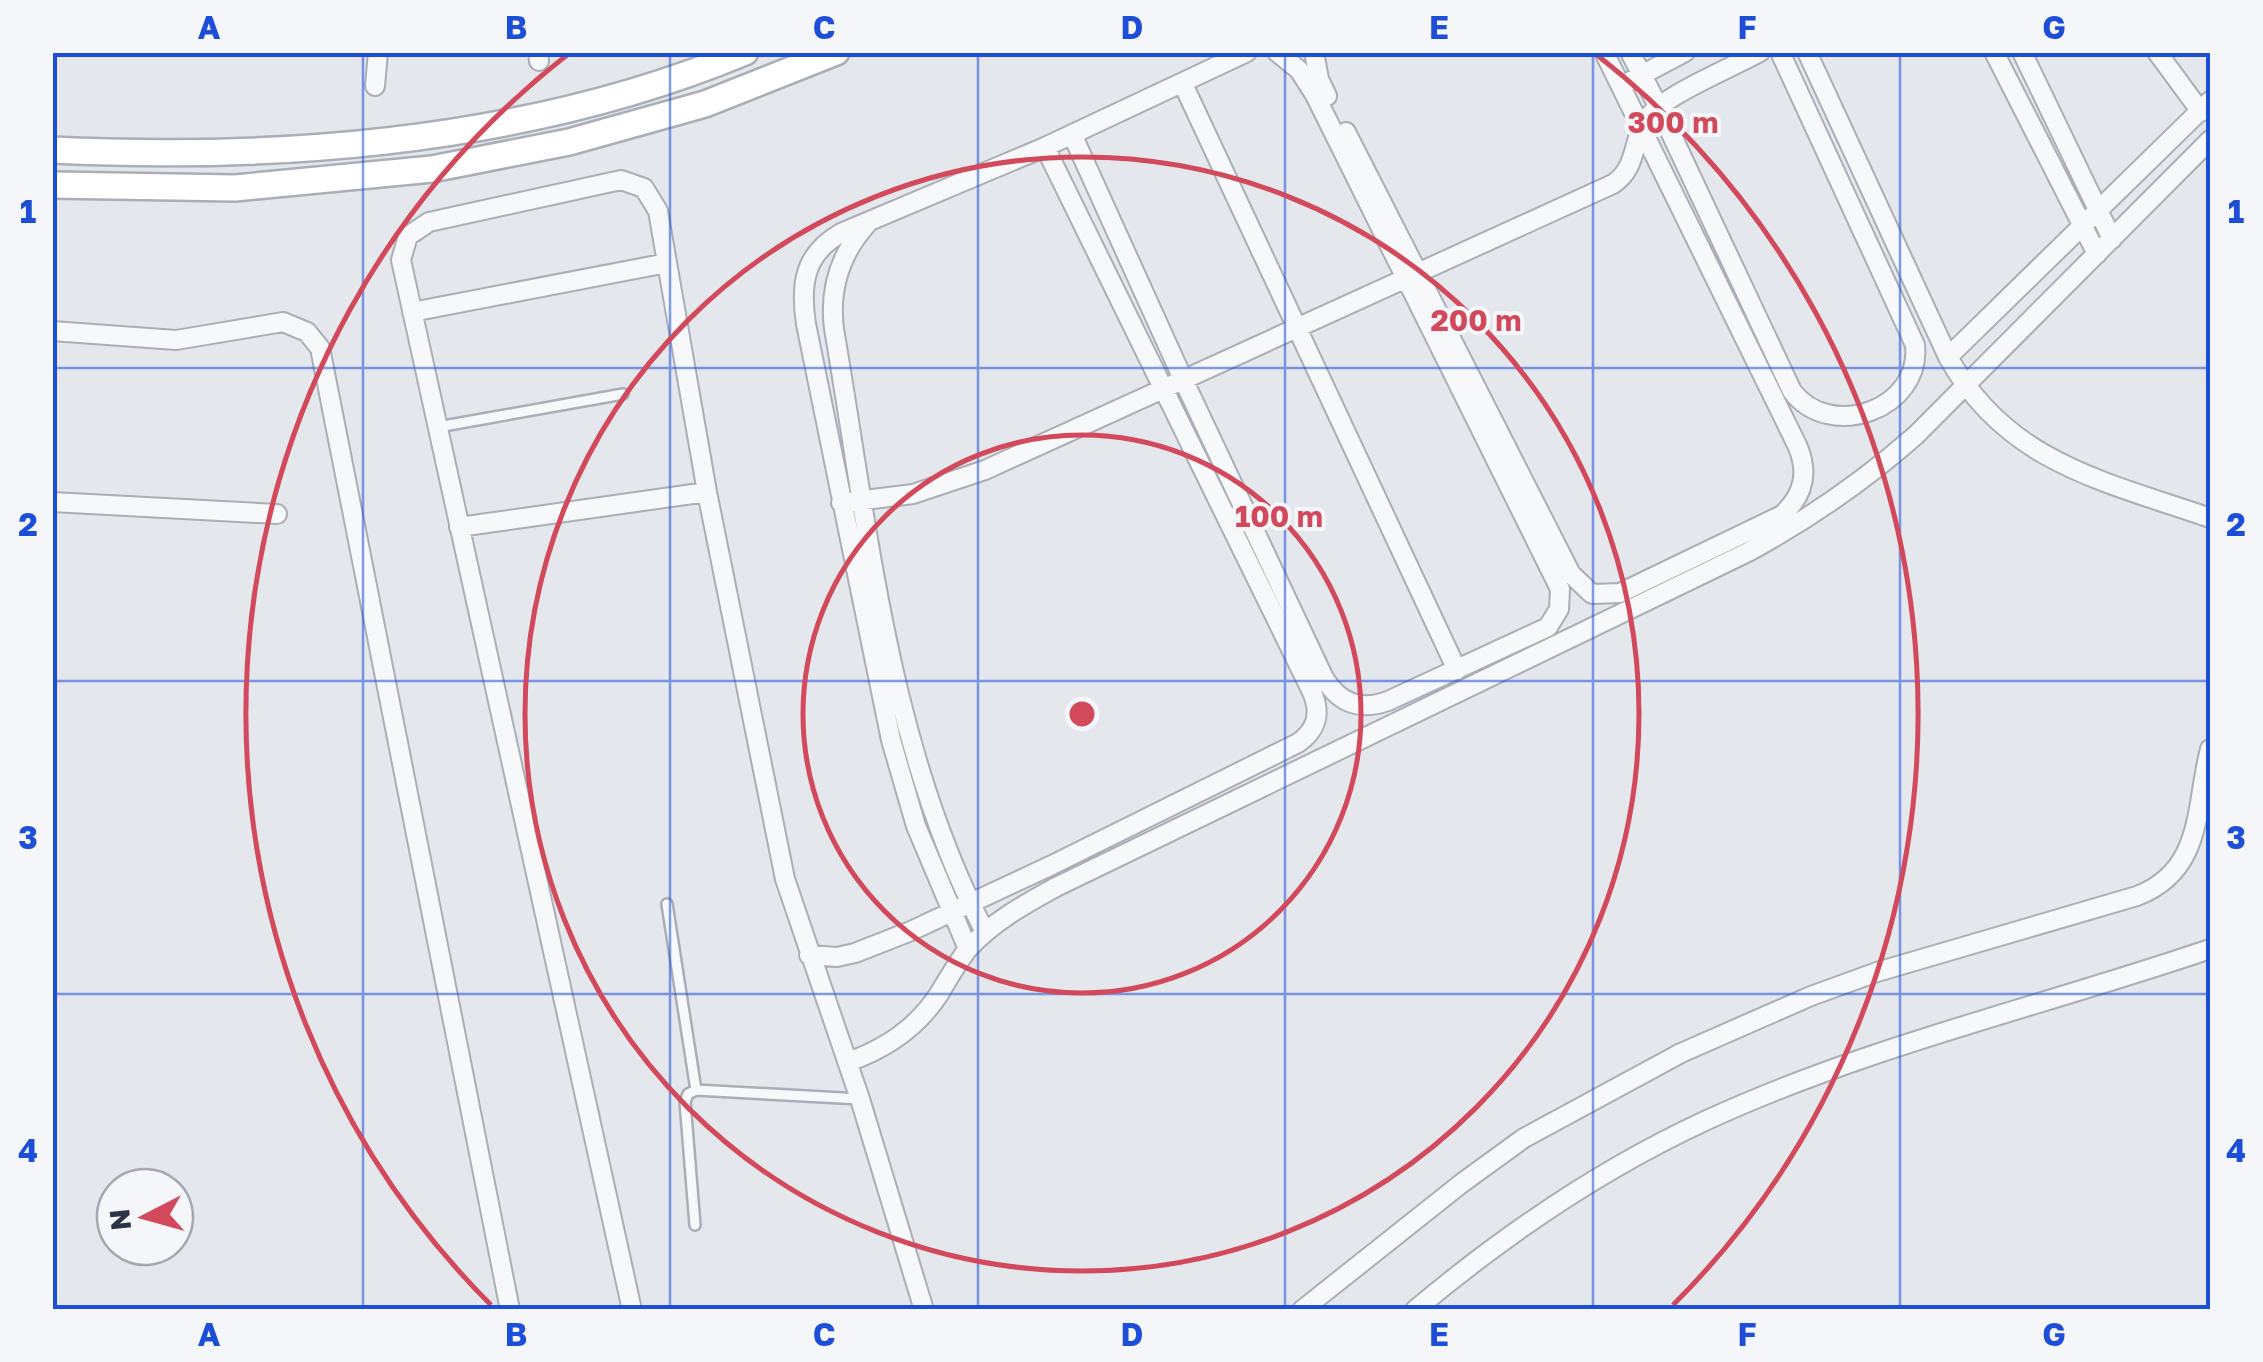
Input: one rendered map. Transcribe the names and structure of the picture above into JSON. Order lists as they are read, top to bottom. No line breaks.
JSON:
{"north":"left","grid":{"columns":["A","B","C","D","E","F","G"],"rows":["1","2","3","4"]},"rings":["300 m","200 m","100 m"]}
